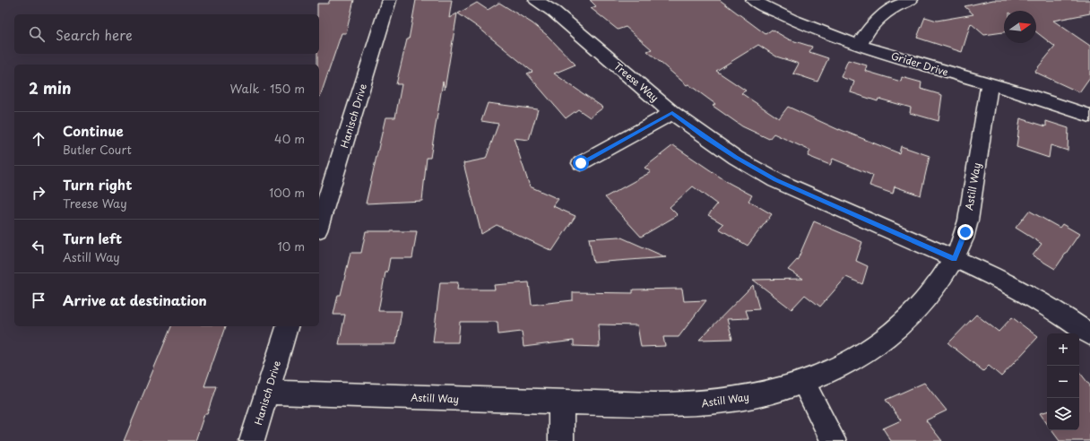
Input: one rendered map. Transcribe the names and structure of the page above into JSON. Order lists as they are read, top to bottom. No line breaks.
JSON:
{"streets":{"street":["Grider Drive","Treese Way","Hanisch Drive","Astill Way"]},"crossings":[["Grider Drive","Astill Way"],["Treese Way","Astill Way"],["Hanisch Drive","Astill Way"]],"north":"right","page":{"search":"Search here","heading":["2 min","Walk · 150 m"],"list":[["Continue","Butler Court","40 m"],["Turn right","Treese Way","100 m"],["Turn left","Astill Way","10 m"],"Arrive at destination"],"map_buttons":["+","−"]}}
